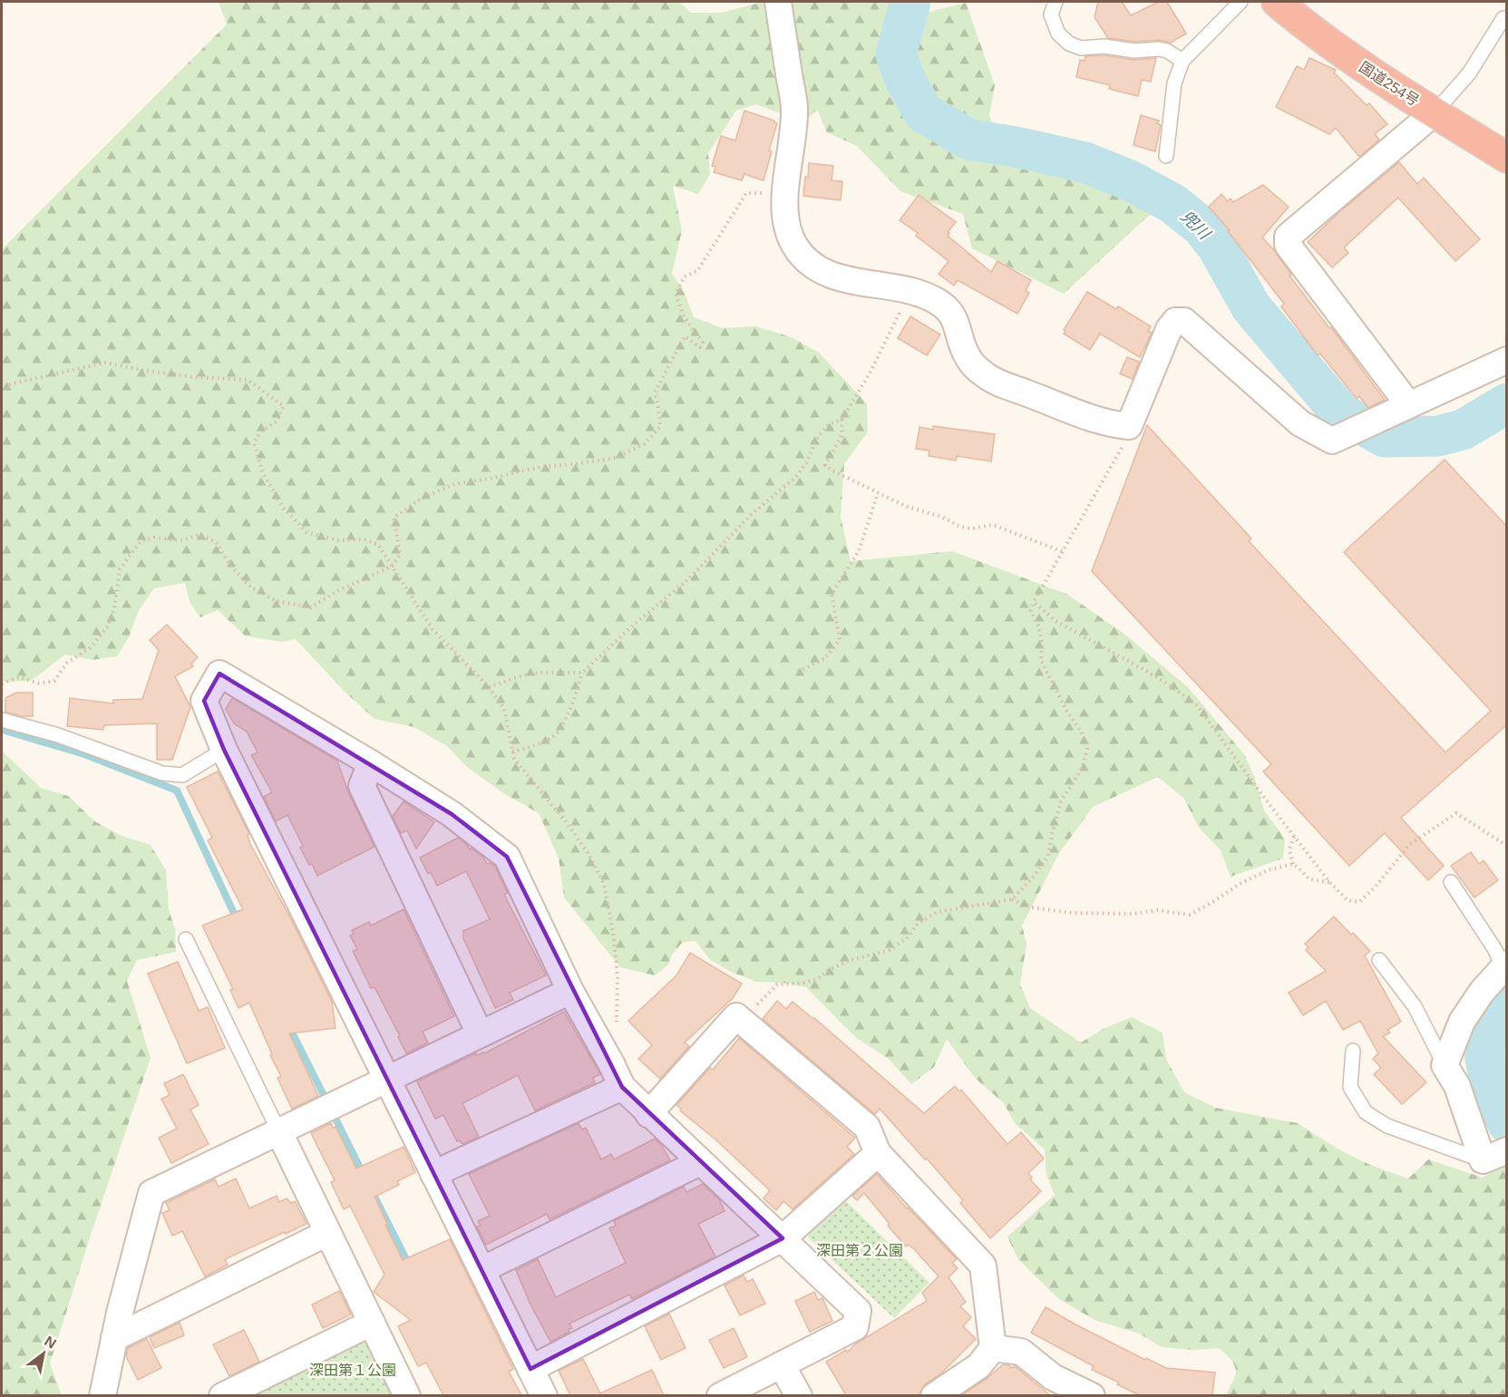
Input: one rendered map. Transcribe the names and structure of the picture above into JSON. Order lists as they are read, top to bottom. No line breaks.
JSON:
{"streets":{"highway":["国道254号"]},"water":["兜川"],"parks":["深田第２公園","深田第１公園"],"north":"top right"}
